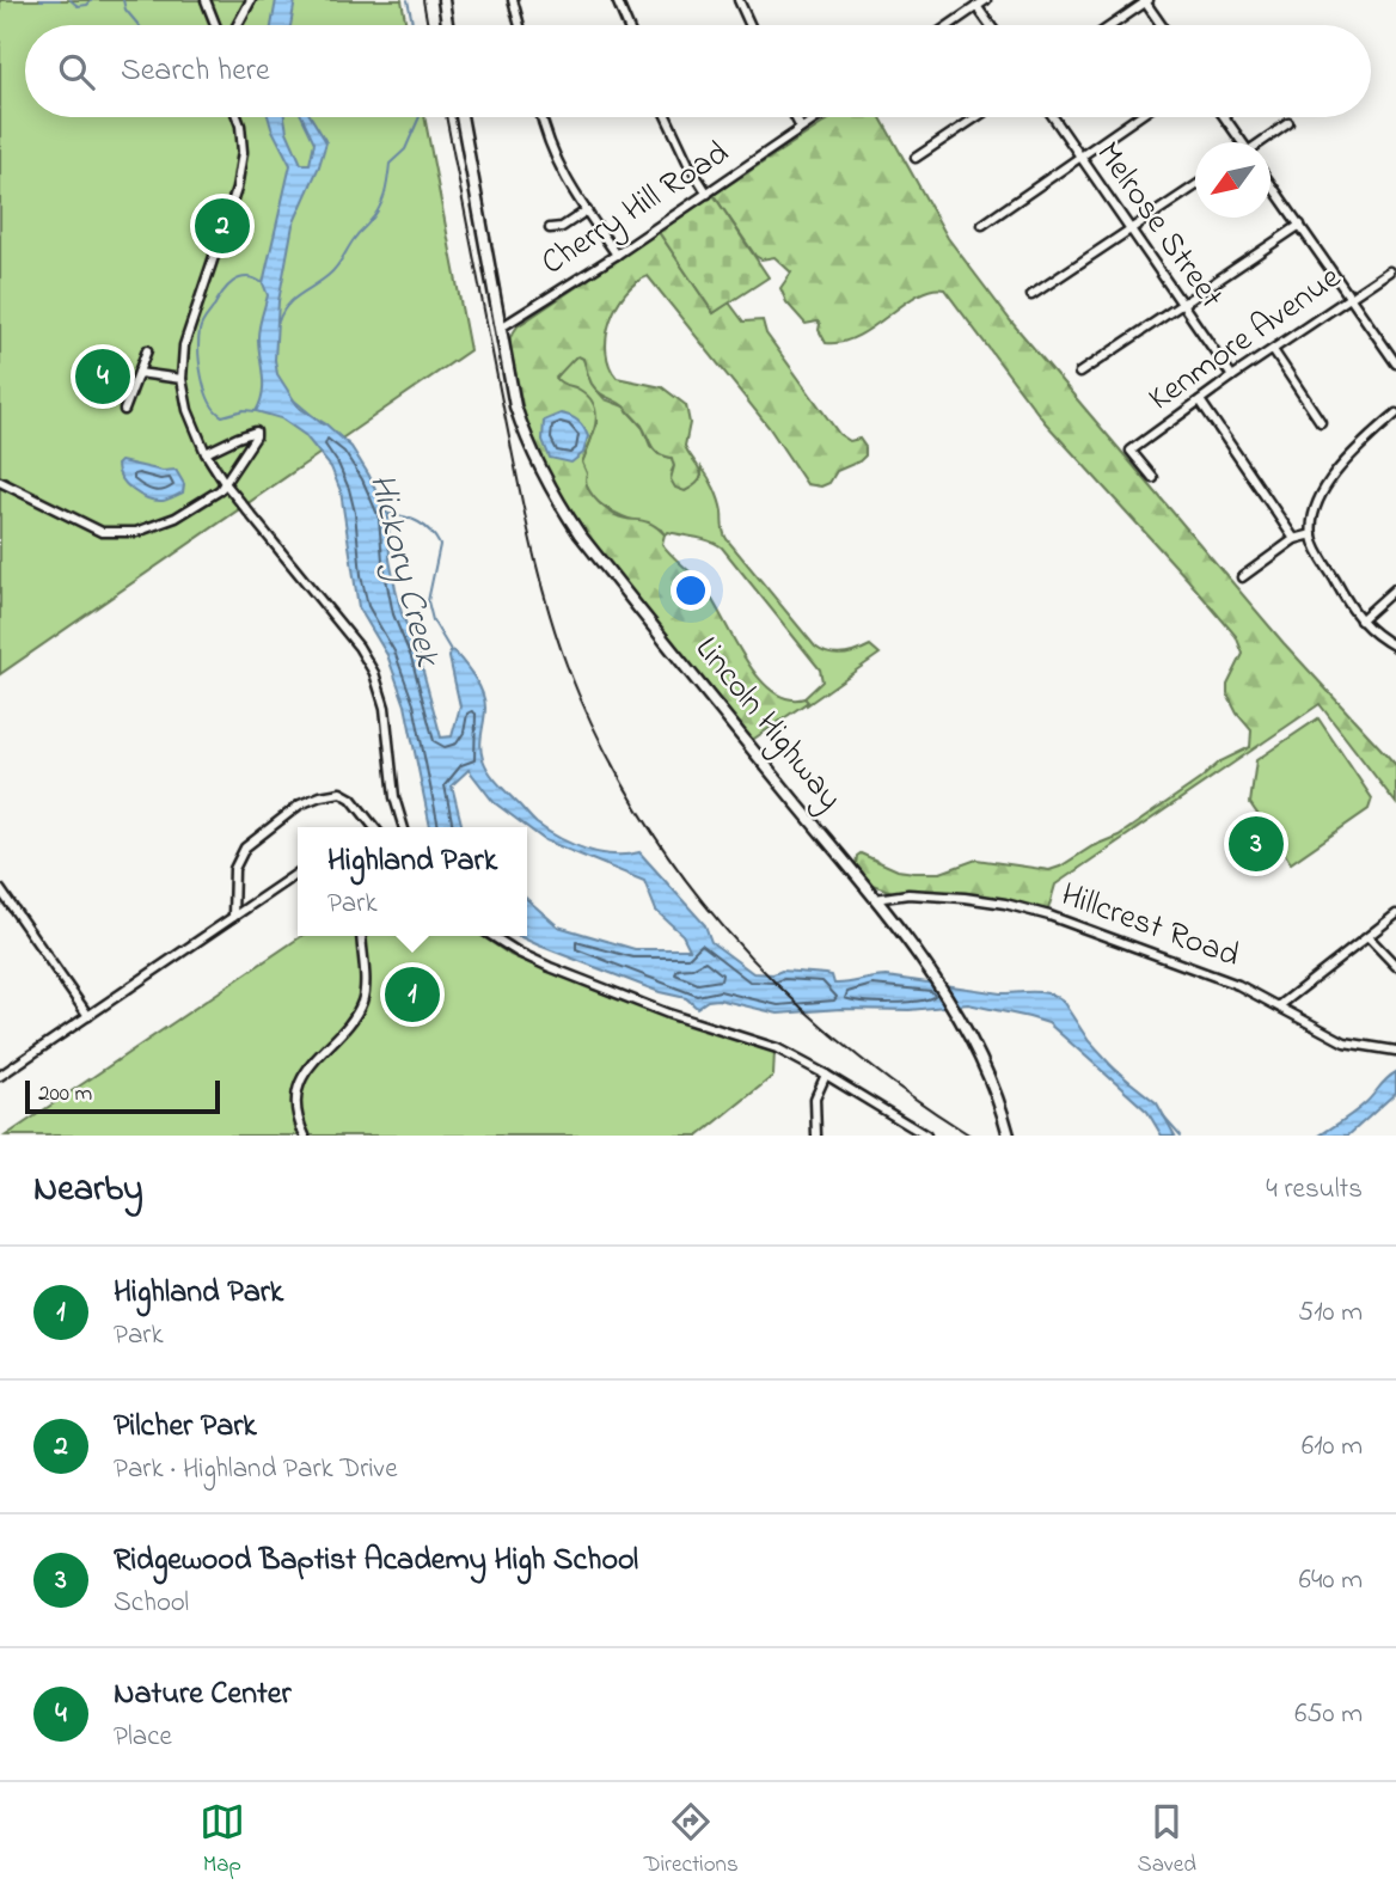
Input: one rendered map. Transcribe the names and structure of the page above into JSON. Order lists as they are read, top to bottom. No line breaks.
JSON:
{"streets":{"main road":["Lincoln Highway"],"street":["Cherry Hill Road","Melrose Street","Kenmore Avenue","Hillcrest Road"]},"crossings":[["Cherry Hill Road","Lincoln Highway"],["Melrose Street","Kenmore Avenue"],["Lincoln Highway","Hillcrest Road"]],"water":["Hickory Creek"],"scale_bar":"200 m","north":"bottom left","page":{"search":"Search here","pins":["2","4","3","1"],"popup":["Highland Park","Park"],"scale":"200 m","heading":["Nearby","4 results"],"list":[{"mark":"1","name":"Highland Park","note":"Park","value":"510 m"},{"mark":"2","name":"Pilcher Park","note":"Park · Highland Park Drive","value":"610 m"},{"mark":"3","name":"Ridgewood Baptist Academy High School","note":"School","value":"640 m"},{"mark":"4","name":"Nature Center","note":"Place","value":"650 m"}],"nav":["Map","Directions","Saved"]}}
